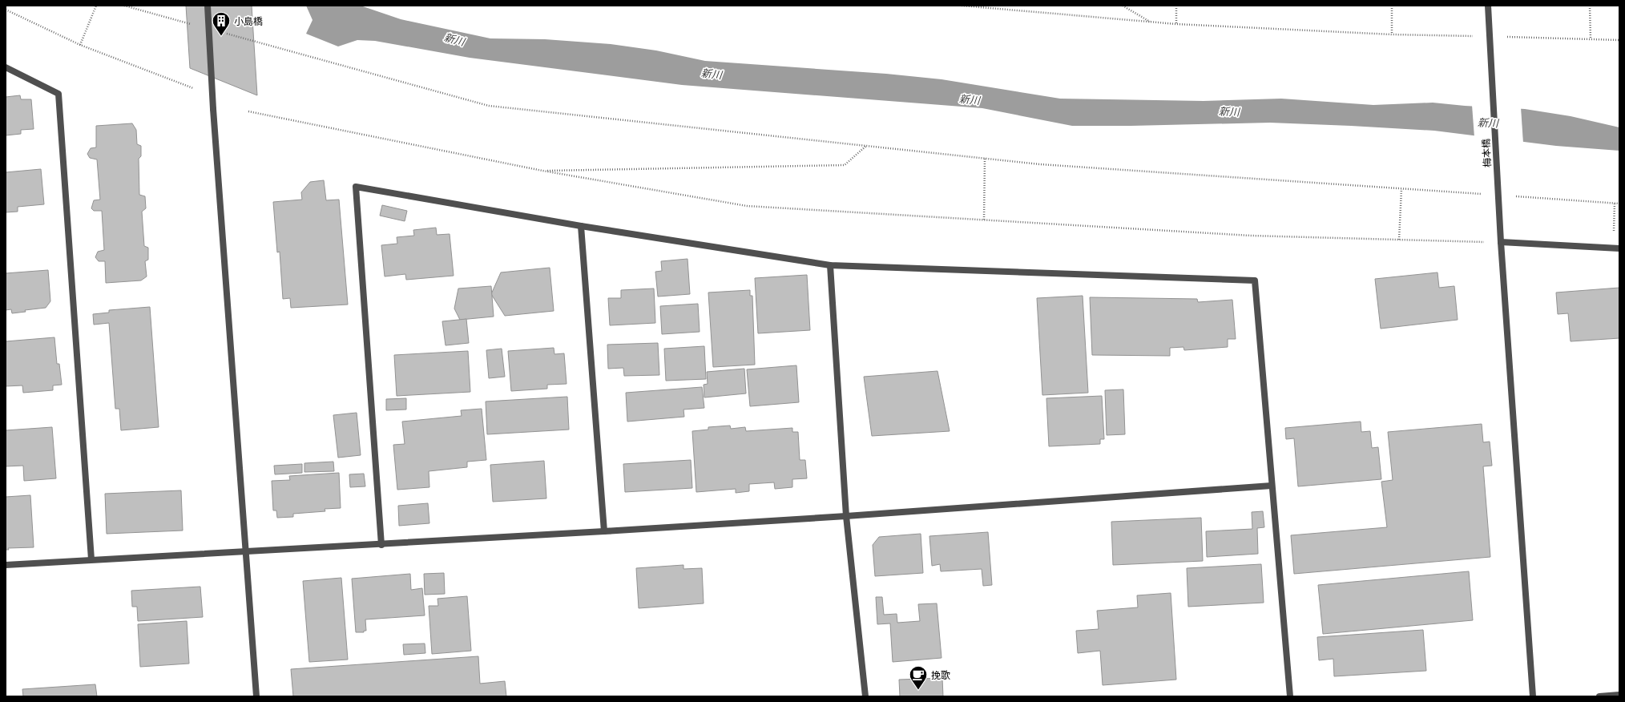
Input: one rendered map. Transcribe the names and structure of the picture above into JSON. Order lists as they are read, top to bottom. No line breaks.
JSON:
{"streets":{"street":["梅本橋"]},"water":["新川"],"places":{"building":["小島橋"],"cafe":["挽歌"]}}
